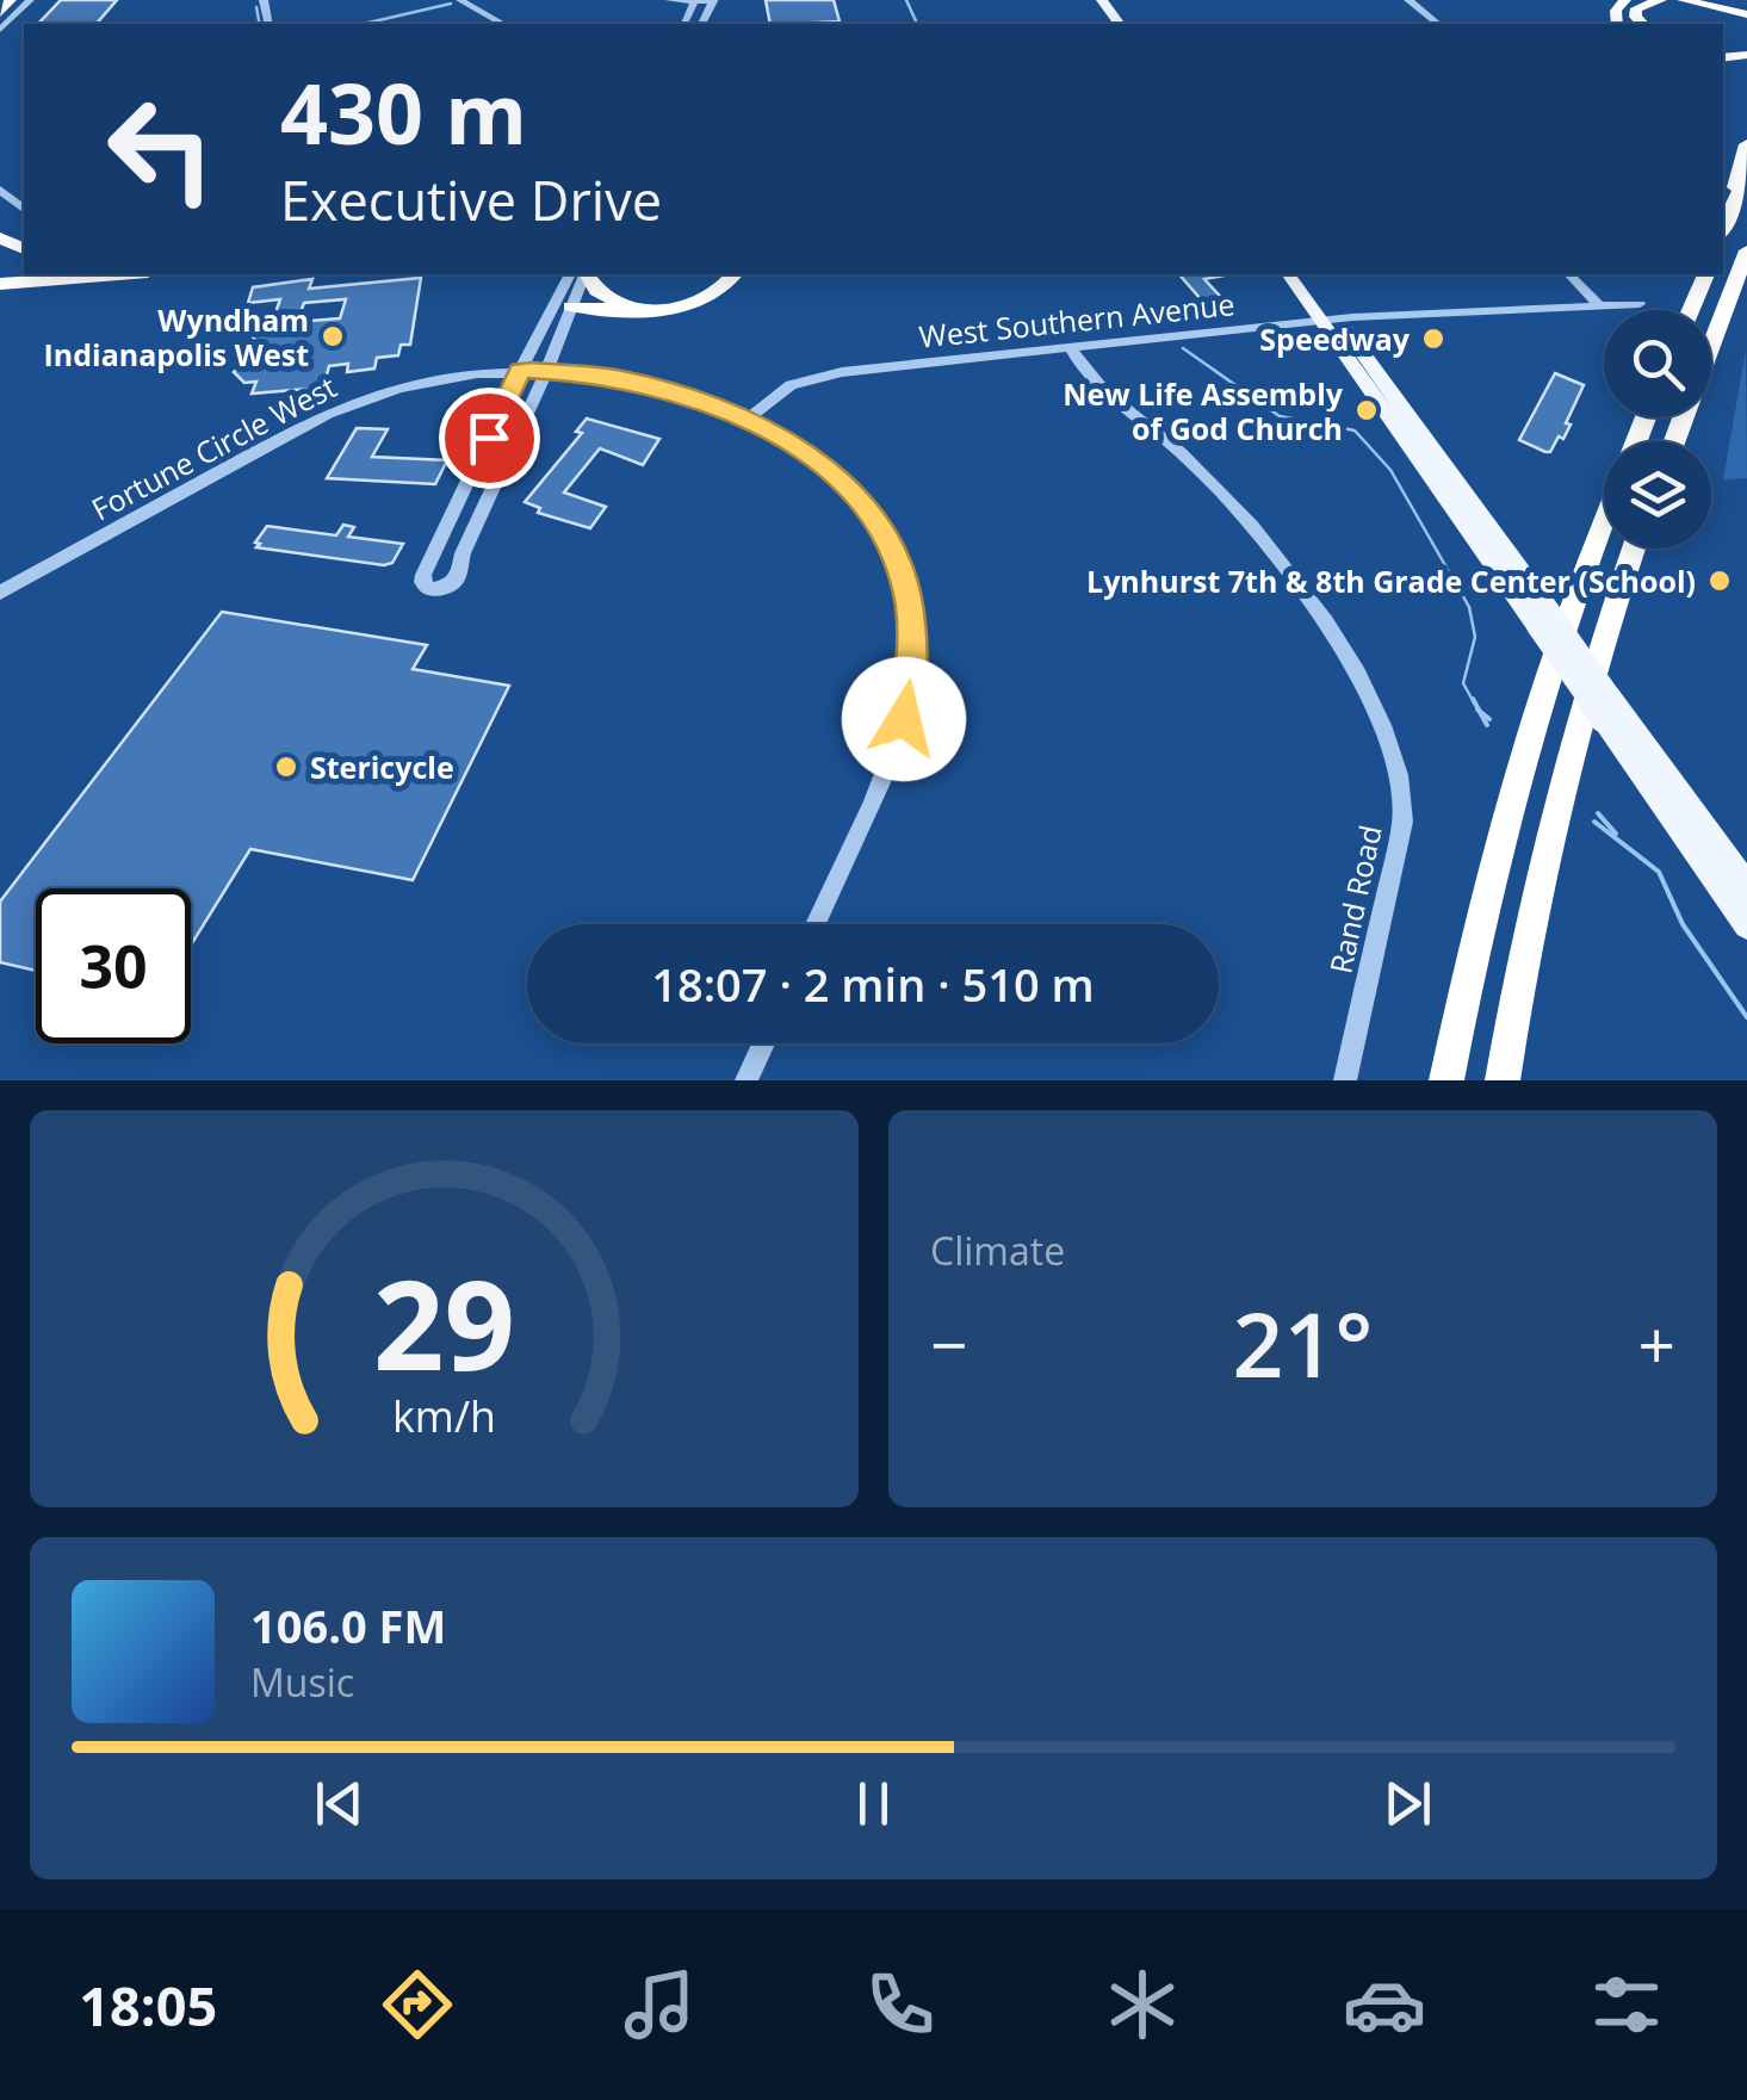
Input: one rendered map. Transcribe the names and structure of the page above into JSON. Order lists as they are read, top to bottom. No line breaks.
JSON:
{"streets":{"street":["West Southern Avenue","Fortune Circle West","Rand Road"]},"crossings":[["West Southern Avenue","Fortune Circle West"],["West Southern Avenue","Rand Road"]],"places":["Wyndham Indianapolis West","Speedway","New Life Assembly of God Church","Lynhurst 7th & 8th Grade Center (School)","Stericycle"],"page":{"turn":["430 m","Executive Drive"],"limit":"30","trip":"18:07 · 2 min · 510 m","tile":"Climate","heat":["−","21°","+"],"song":["106.0 FM","Music"],"tabs":"18:05","gauge":["29","km/h"]}}
